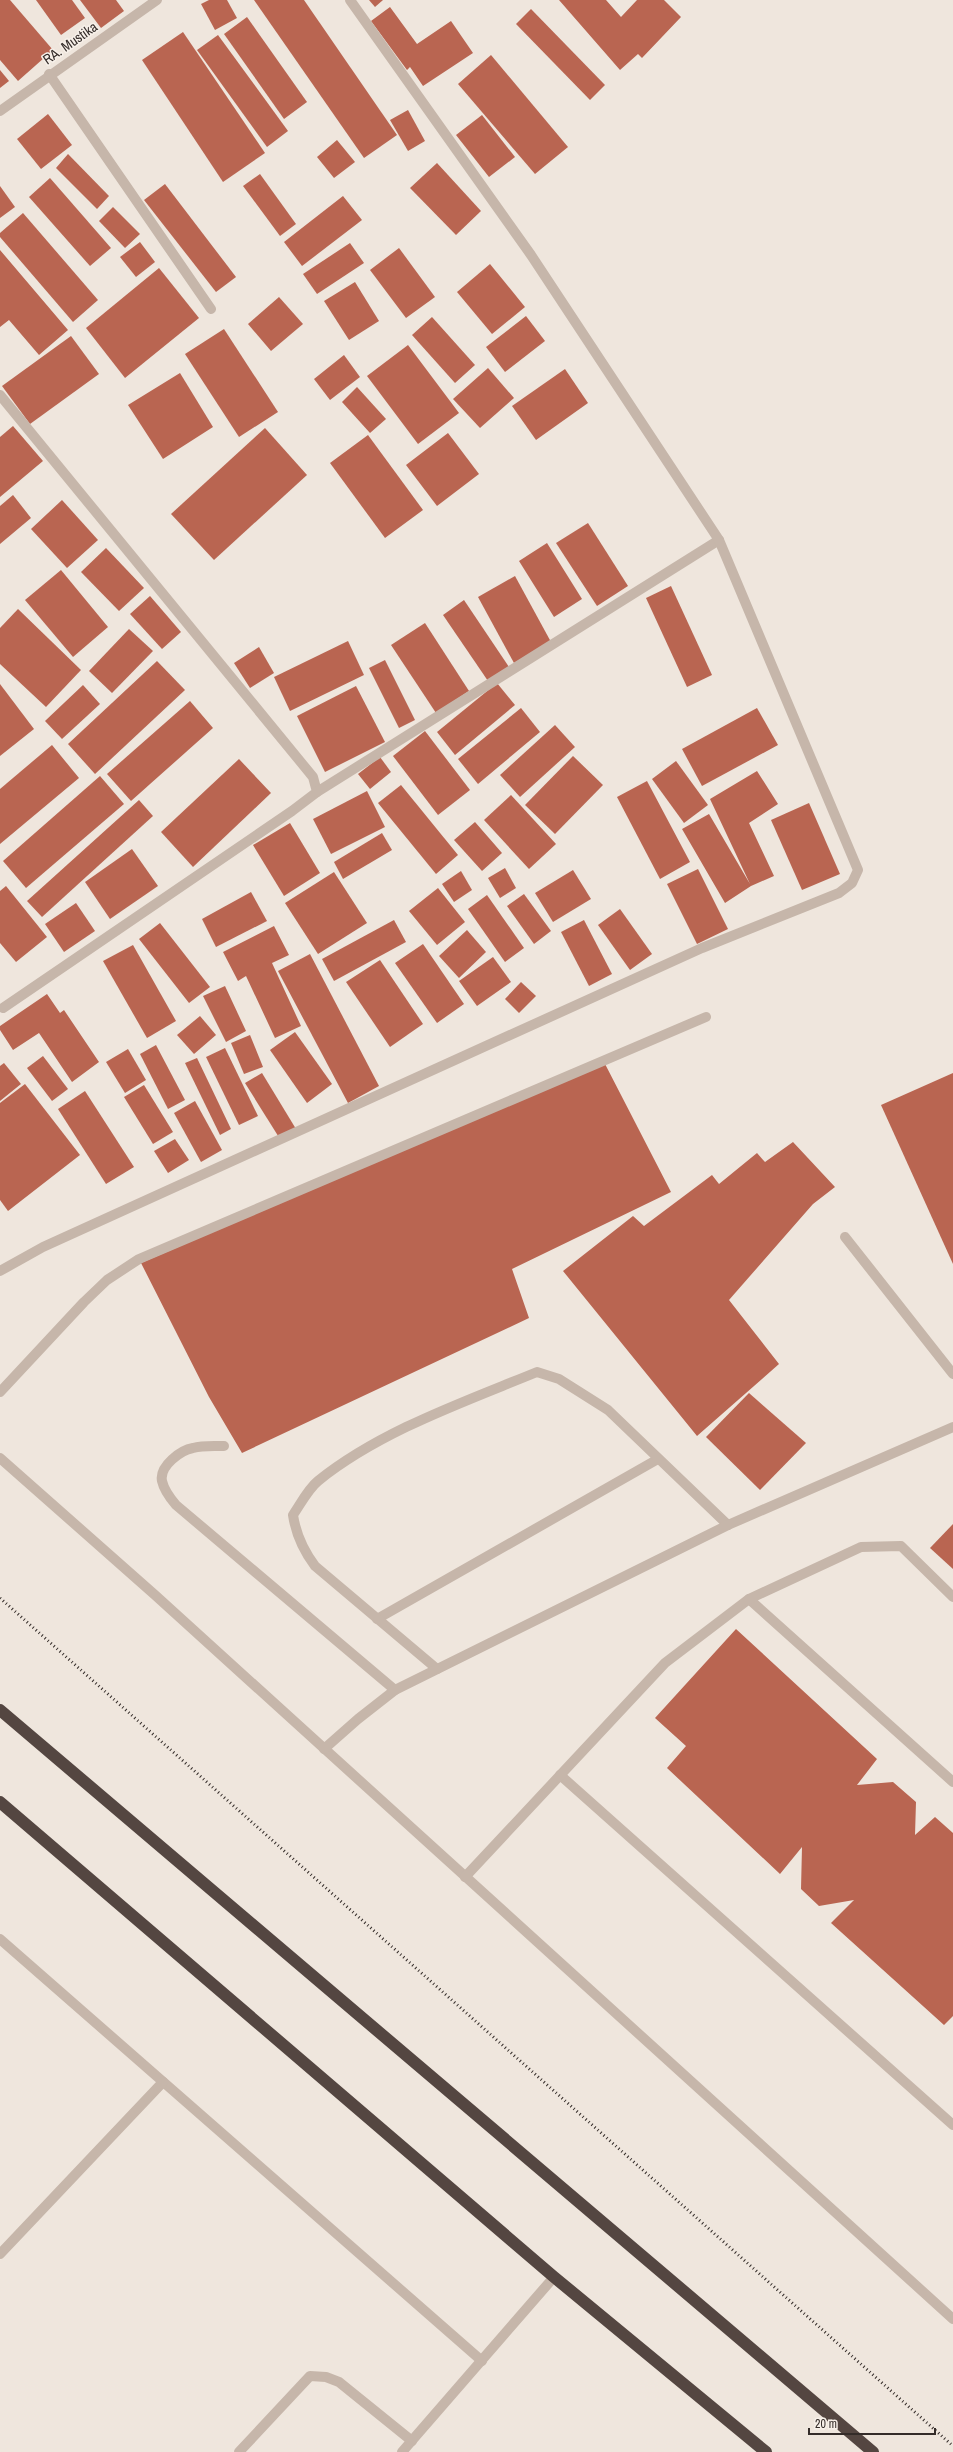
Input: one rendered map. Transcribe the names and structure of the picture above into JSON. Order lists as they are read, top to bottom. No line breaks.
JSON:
{"streets":{"street":["RA. Mustika"]},"scale_bar":"20 m"}
